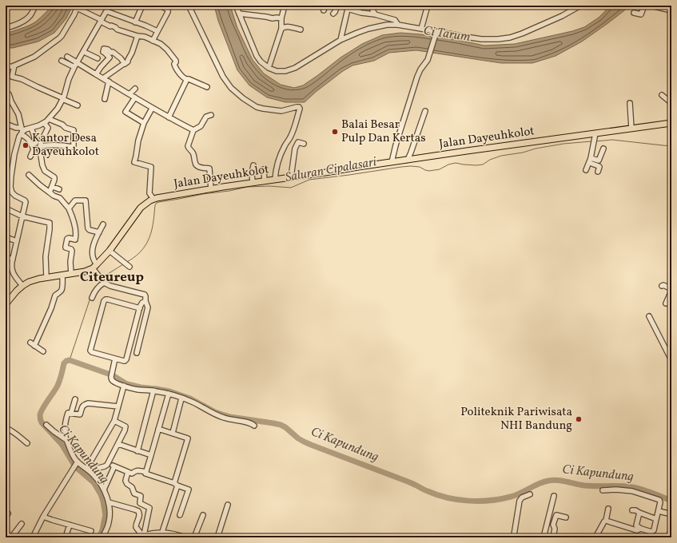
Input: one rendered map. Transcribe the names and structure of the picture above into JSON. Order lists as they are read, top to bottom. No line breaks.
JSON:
{"streets":{"main road":["Jalan Dayeuhkolot"]},"districts":["Citeureup"],"water":["Ci Tarum","Saluran Cipalasari","Ci Kapundung"],"places":["Balai Besar Pulp Dan Kertas","Kantor Desa Dayeuhkolot","Politeknik Pariwisata NHI Bandung"]}
